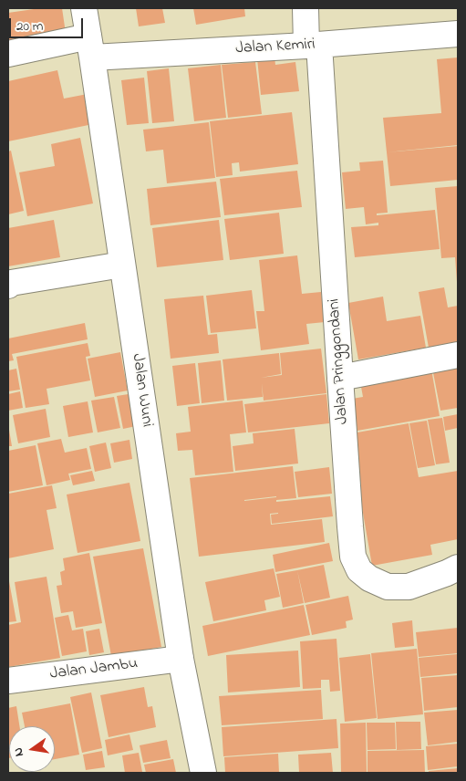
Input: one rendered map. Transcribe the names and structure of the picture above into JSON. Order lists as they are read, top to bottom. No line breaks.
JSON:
{"streets":{"street":["Jalan Kemiri","Jalan Pringgondani","Jalan Wuni","Jalan Jambu"]},"crossings":[["Jalan Kemiri","Jalan Pringgondani"],["Jalan Kemiri","Jalan Wuni"],["Jalan Wuni","Jalan Jambu"]],"scale_bar":"20 m","north":"left"}
